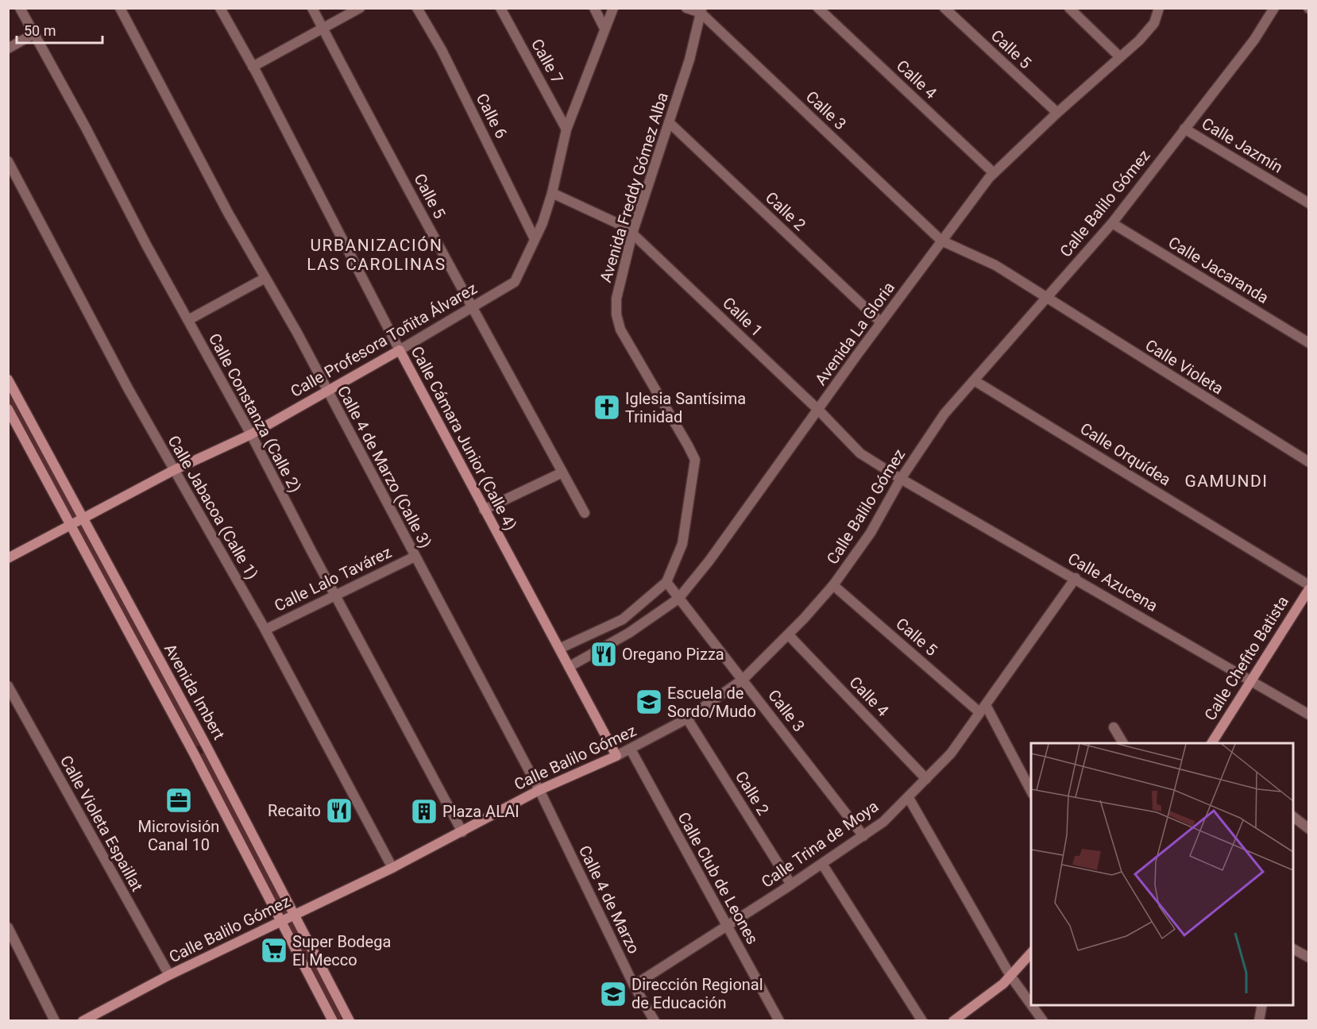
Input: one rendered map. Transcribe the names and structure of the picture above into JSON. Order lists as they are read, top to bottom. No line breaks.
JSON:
{"streets":{"street":["Calle 5","Calle 7","Calle 4","Calle 3","Calle 6","Calle Jazmín","Avenida Freddy Gómez Alba","Calle Balilo Gómez","Calle 2","Calle Jacaranda","Calle 1","Avenida La Gloria","Calle Profesora Toñita Álvarez","Calle Violeta","Calle Constanza (Calle 2)","Calle Cámara Junior (Calle 4)","Calle Orquídea","Calle 4 de Marzo (Calle 3)","Calle Jabacoa (Calle 1)","Calle Lalo Tavárez","Calle Azucena","Calle Chefito Batista","Avenida Imbert","Calle Violeta Espaillat","Calle Trina de Moya","Calle Club de Leones","Calle 4 de Marzo"]},"crossings":[["Calle 5","Calle Balilo Gómez"],["Calle 5","Avenida La Gloria"],["Calle 5","Calle Profesora Toñita Álvarez"],["Calle 5","Calle Trina de Moya"],["Calle 7","Calle Profesora Toñita Álvarez"],["Calle 4","Calle Balilo Gómez"],["Calle 4","Avenida La Gloria"],["Calle 4","Calle Trina de Moya"],["Calle 3","Avenida Freddy Gómez Alba"],["Calle 3","Calle Balilo Gómez"],["Calle 3","Avenida La Gloria"],["Calle 3","Calle Violeta"],["Calle 3","Calle Trina de Moya"],["Calle 6","Calle Profesora Toñita Álvarez"],["Calle Jazmín","Calle Balilo Gómez"],["Avenida Freddy Gómez Alba","Calle 2"],["Avenida Freddy Gómez Alba","Calle 1"],["Calle Balilo Gómez","Calle 2"],["Calle Balilo Gómez","Calle Jacaranda"],["Calle Balilo Gómez","Calle 1"],["Calle Balilo Gómez","Calle Violeta"],["Calle Balilo Gómez","Calle Constanza (Calle 2)"],["Calle Balilo Gómez","Calle Cámara Junior (Calle 4)"],["Calle Balilo Gómez","Calle Orquídea"],["Calle Balilo Gómez","Calle 4 de Marzo (Calle 3)"],["Calle Balilo Gómez","Calle Jabacoa (Calle 1)"],["Calle Balilo Gómez","Calle Azucena"],["Calle Balilo Gómez","Avenida Imbert"],["Calle Balilo Gómez","Calle Violeta Espaillat"],["Calle Balilo Gómez","Calle Club de Leones"],["Calle Balilo Gómez","Calle 4 de Marzo"],["Calle 2","Avenida La Gloria"],["Calle 2","Calle Trina de Moya"],["Calle 1","Avenida La Gloria"],["Calle 1","Calle Profesora Toñita Álvarez"],["Calle 1","Calle Azucena"],["Avenida La Gloria","Calle Cámara Junior (Calle 4)"],["Calle Profesora Toñita Álvarez","Calle Constanza (Calle 2)"],["Calle Profesora Toñita Álvarez","Calle Cámara Junior (Calle 4)"],["Calle Profesora Toñita Álvarez","Calle 4 de Marzo (Calle 3)"],["Calle Profesora Toñita Álvarez","Calle Jabacoa (Calle 1)"],["Calle Profesora Toñita Álvarez","Avenida Imbert"],["Calle Constanza (Calle 2)","Calle Lalo Tavárez"],["Calle 4 de Marzo (Calle 3)","Calle Lalo Tavárez"],["Calle 4 de Marzo (Calle 3)","Calle 4 de Marzo"],["Calle Jabacoa (Calle 1)","Calle Lalo Tavárez"],["Calle Azucena","Calle Chefito Batista"],["Calle Azucena","Calle Trina de Moya"],["Calle Trina de Moya","Calle Club de Leones"],["Calle Trina de Moya","Calle 4 de Marzo"]],"districts":["URBANIZACIÓN LAS CAROLINAS","GAMUNDI"],"places":{"church":["Iglesia Santísima Trinidad"],"restaurant":["Oregano Pizza","Recaito"],"school or university":["Escuela de Sordo/Mudo","Dirección Regional de Educación"],"office":["Microvisión Canal 10"],"building":["Plaza ALAI"],"supermarket":["Super Bodega El Mecco"]},"scale_bar":"50 m"}
